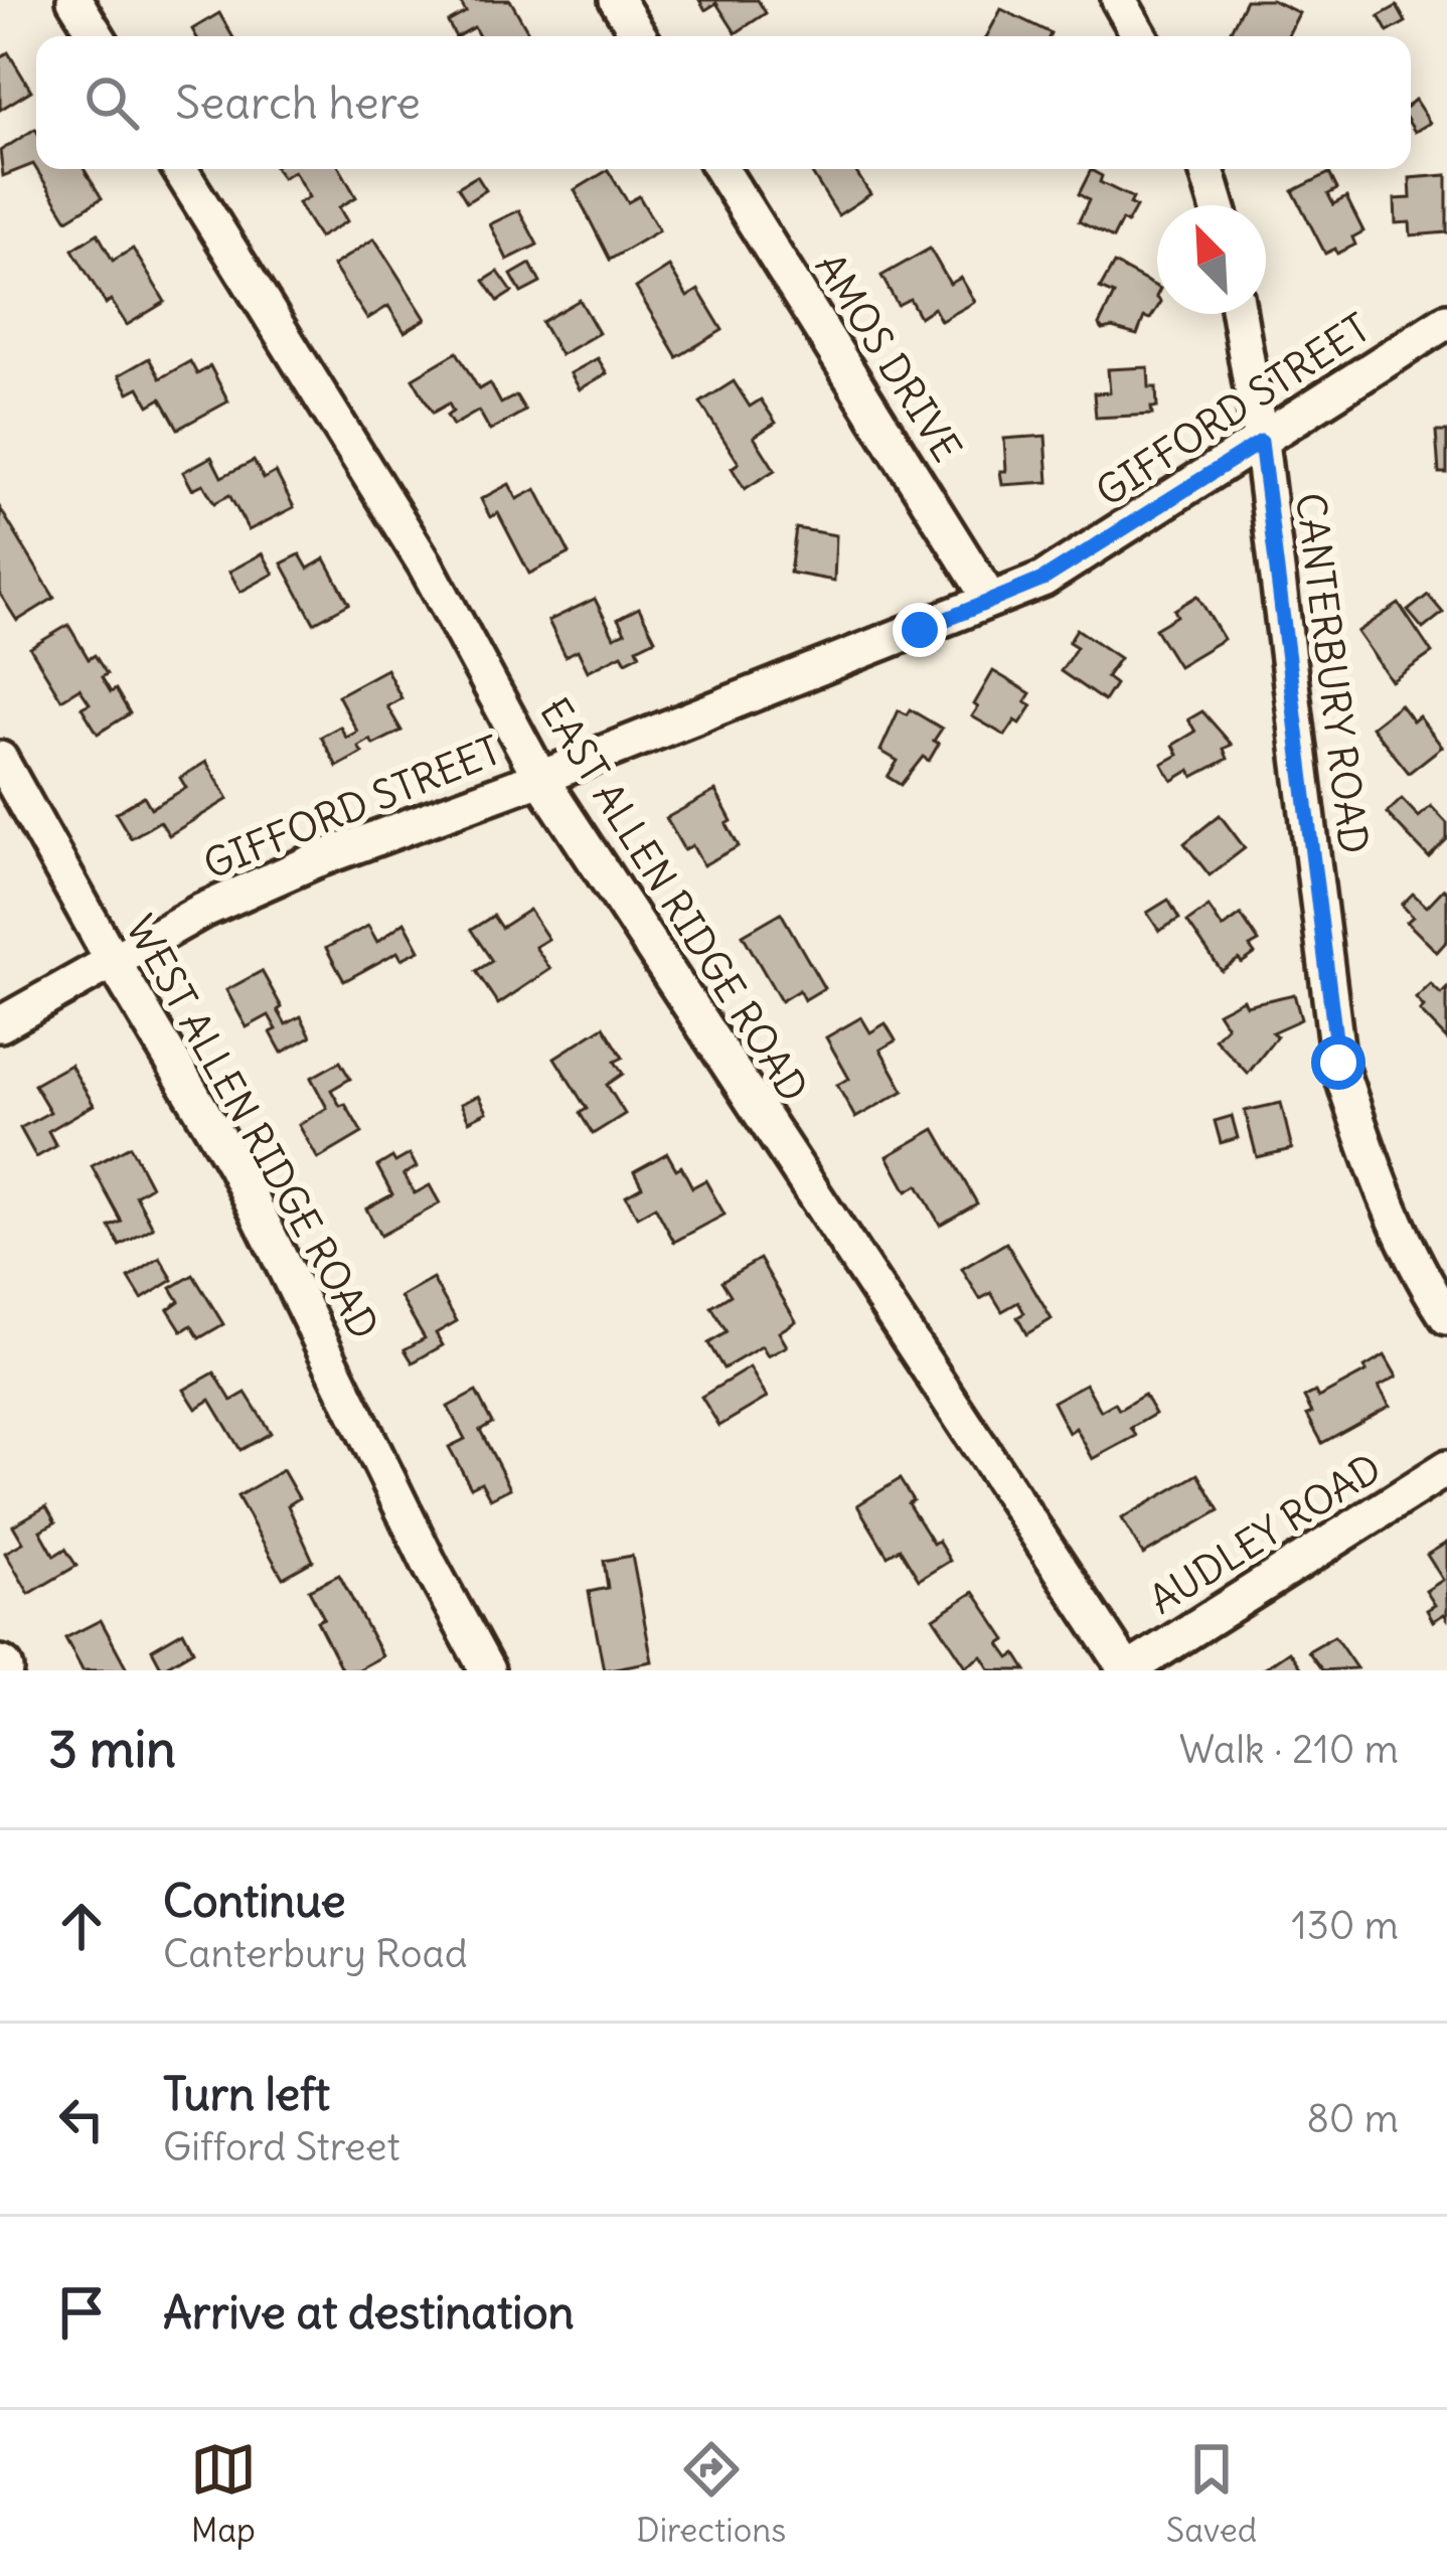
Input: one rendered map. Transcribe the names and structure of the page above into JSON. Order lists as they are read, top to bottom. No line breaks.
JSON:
{"streets":{"street":["AMOS DRIVE","GIFFORD STREET","CANTERBURY ROAD","EAST ALLEN RIDGE ROAD","WEST ALLEN RIDGE ROAD","AUDLEY ROAD"]},"crossings":[["AMOS DRIVE","GIFFORD STREET"],["GIFFORD STREET","CANTERBURY ROAD"],["GIFFORD STREET","EAST ALLEN RIDGE ROAD"],["GIFFORD STREET","WEST ALLEN RIDGE ROAD"],["EAST ALLEN RIDGE ROAD","AUDLEY ROAD"]],"north":"top left","page":{"search":"Search here","heading":["3 min","Walk · 210 m"],"list":[["Continue","Canterbury Road","130 m"],["Turn left","Gifford Street","80 m"],"Arrive at destination"],"nav":["Map","Directions","Saved"]}}
